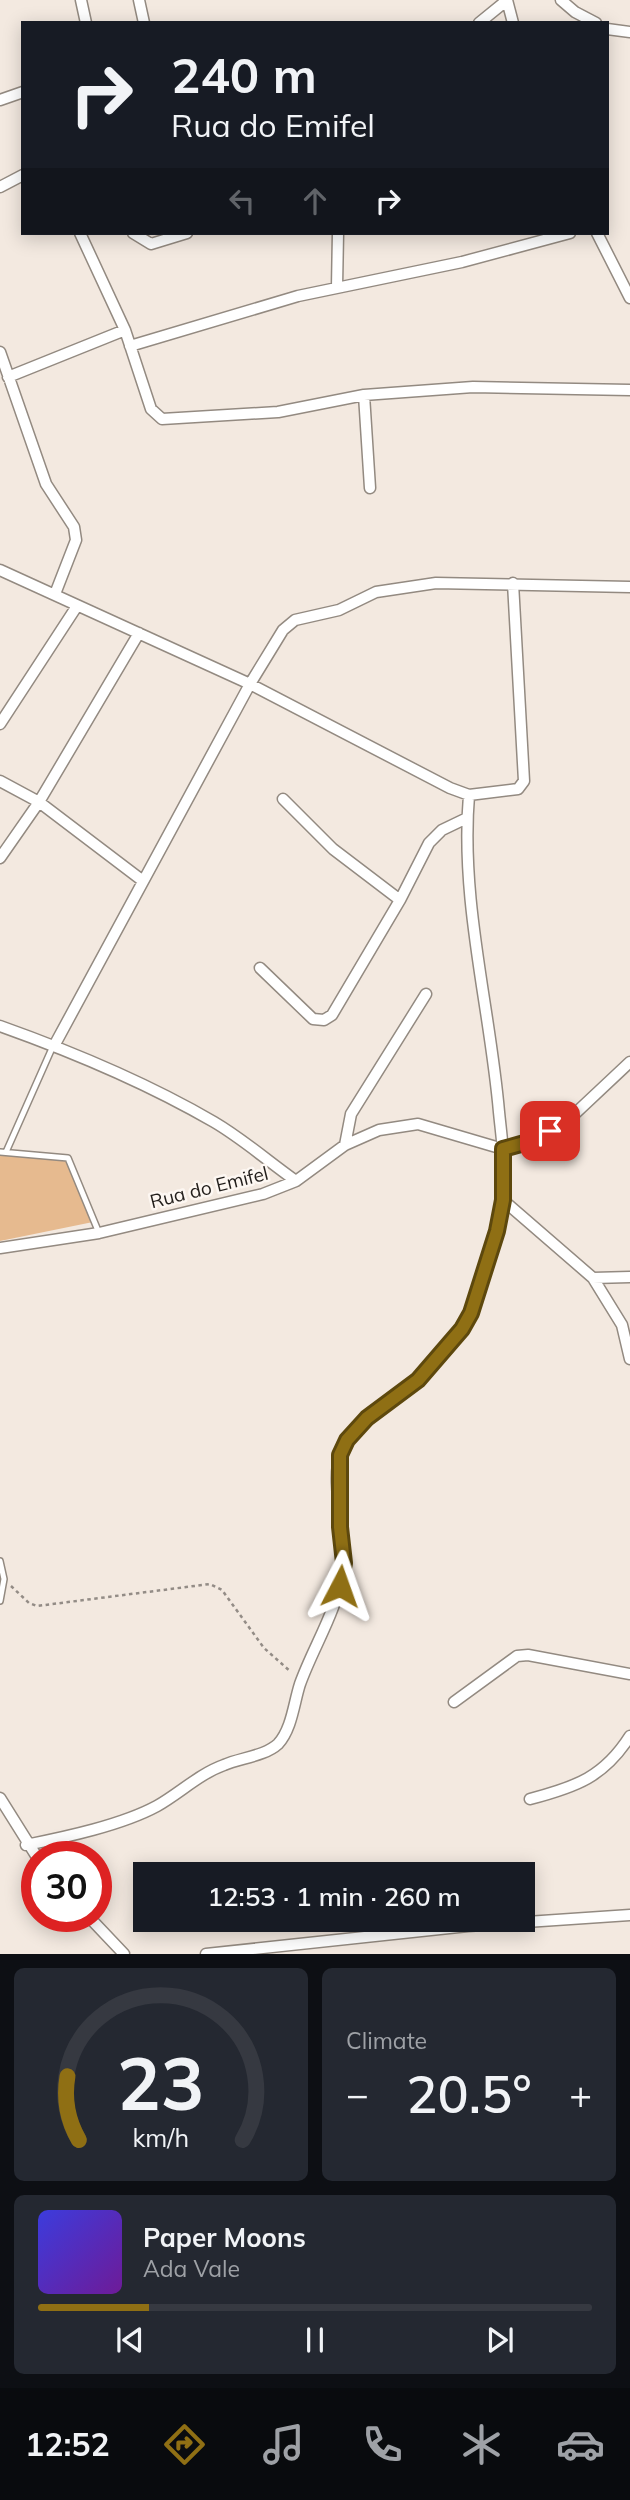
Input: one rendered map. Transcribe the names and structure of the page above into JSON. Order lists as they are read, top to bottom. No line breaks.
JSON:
{"streets":{"street":["Rua do Emifel"]},"page":{"turn":["240 m","Rua do Emifel"],"limit":"30","trip":"12:53 · 1 min · 260 m","tile":"Climate","heat":["−","20.5°","+"],"song":["Paper Moons","Ada Vale"],"tabs":"12:52","gauge":["23","km/h"]}}
